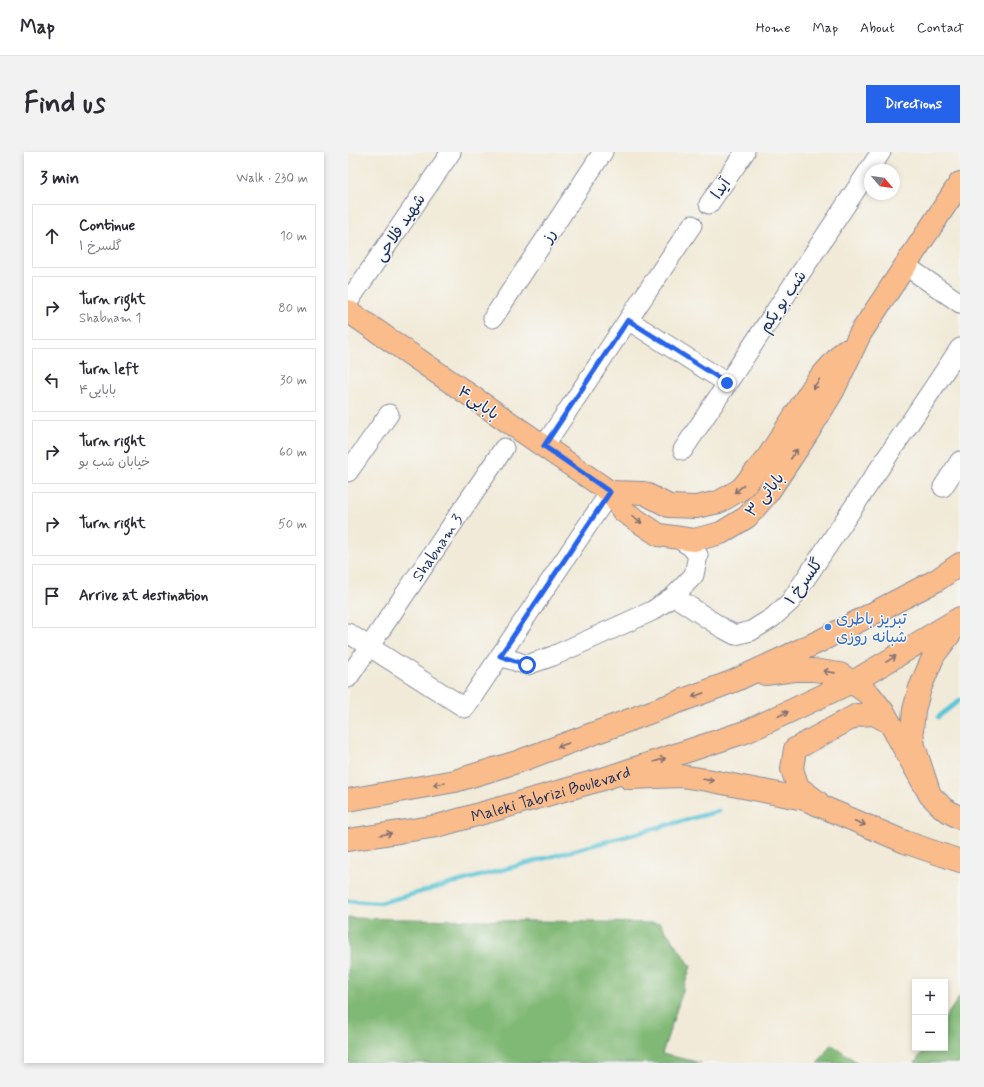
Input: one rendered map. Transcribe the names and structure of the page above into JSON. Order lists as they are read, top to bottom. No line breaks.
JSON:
{"streets":{"main road":["بابایی۴","بابائی ۳","Maleki Tabrizi Boulevard"],"street":["آیدا","شهید فلاحی","رز","شب بو یکم","Shabnam 3","گلسرخ ۱"]},"crossings":[["بابایی۴","بابائی ۳"]],"places":["تبریز باطری شبانه روزی"],"north":"bottom right","page":{"header":"Map","nav":["Home","Map","About","Contact"],"buttons":"Directions","title":"Find us","heading":["3 min","Walk · 230 m"],"list":[["Continue","گلسرخ ۱","10 m"],["Turn right","Shabnam 1","80 m"],["Turn left","بابایی۴","30 m"],["Turn right","خیابان شب بو","60 m"],["Turn right","50 m"],"Arrive at destination"],"map_buttons":["+","−"]}}
